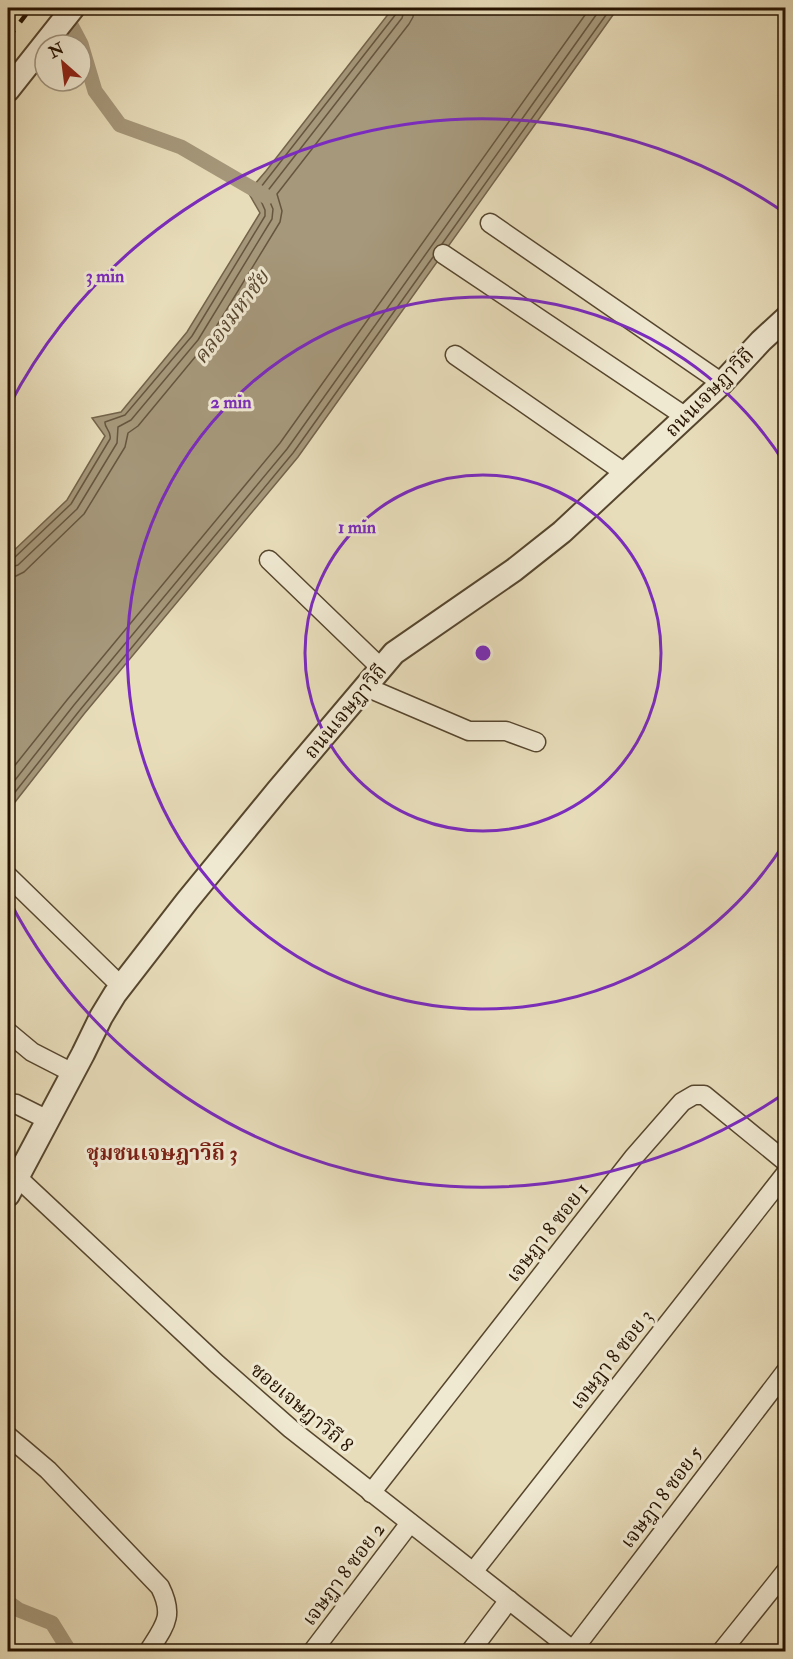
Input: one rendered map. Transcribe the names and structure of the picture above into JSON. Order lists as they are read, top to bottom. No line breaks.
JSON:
{"streets":{"street":["ถนนเจษฎาวิถี","เจษฎา 8 ซอย 1","เจษฎา 8 ซอย 3","ซอยเจษฎาวิถี 8","เจษฎา 8 ซอย 5","เจษฎา 8 ซอย 2"]},"crossings":[["ถนนเจษฎาวิถี","ซอยเจษฎาวิถี 8"],["เจษฎา 8 ซอย 1","ซอยเจษฎาวิถี 8"],["เจษฎา 8 ซอย 3","ซอยเจษฎาวิถี 8"],["ซอยเจษฎาวิถี 8","เจษฎา 8 ซอย 5"],["ซอยเจษฎาวิถี 8","เจษฎา 8 ซอย 2"]],"districts":["ชุมชนเจษฎาวิถี 3"],"water":["คลองมหาชัย"],"north":"top left","rings":["3 min","2 min","1 min"]}
